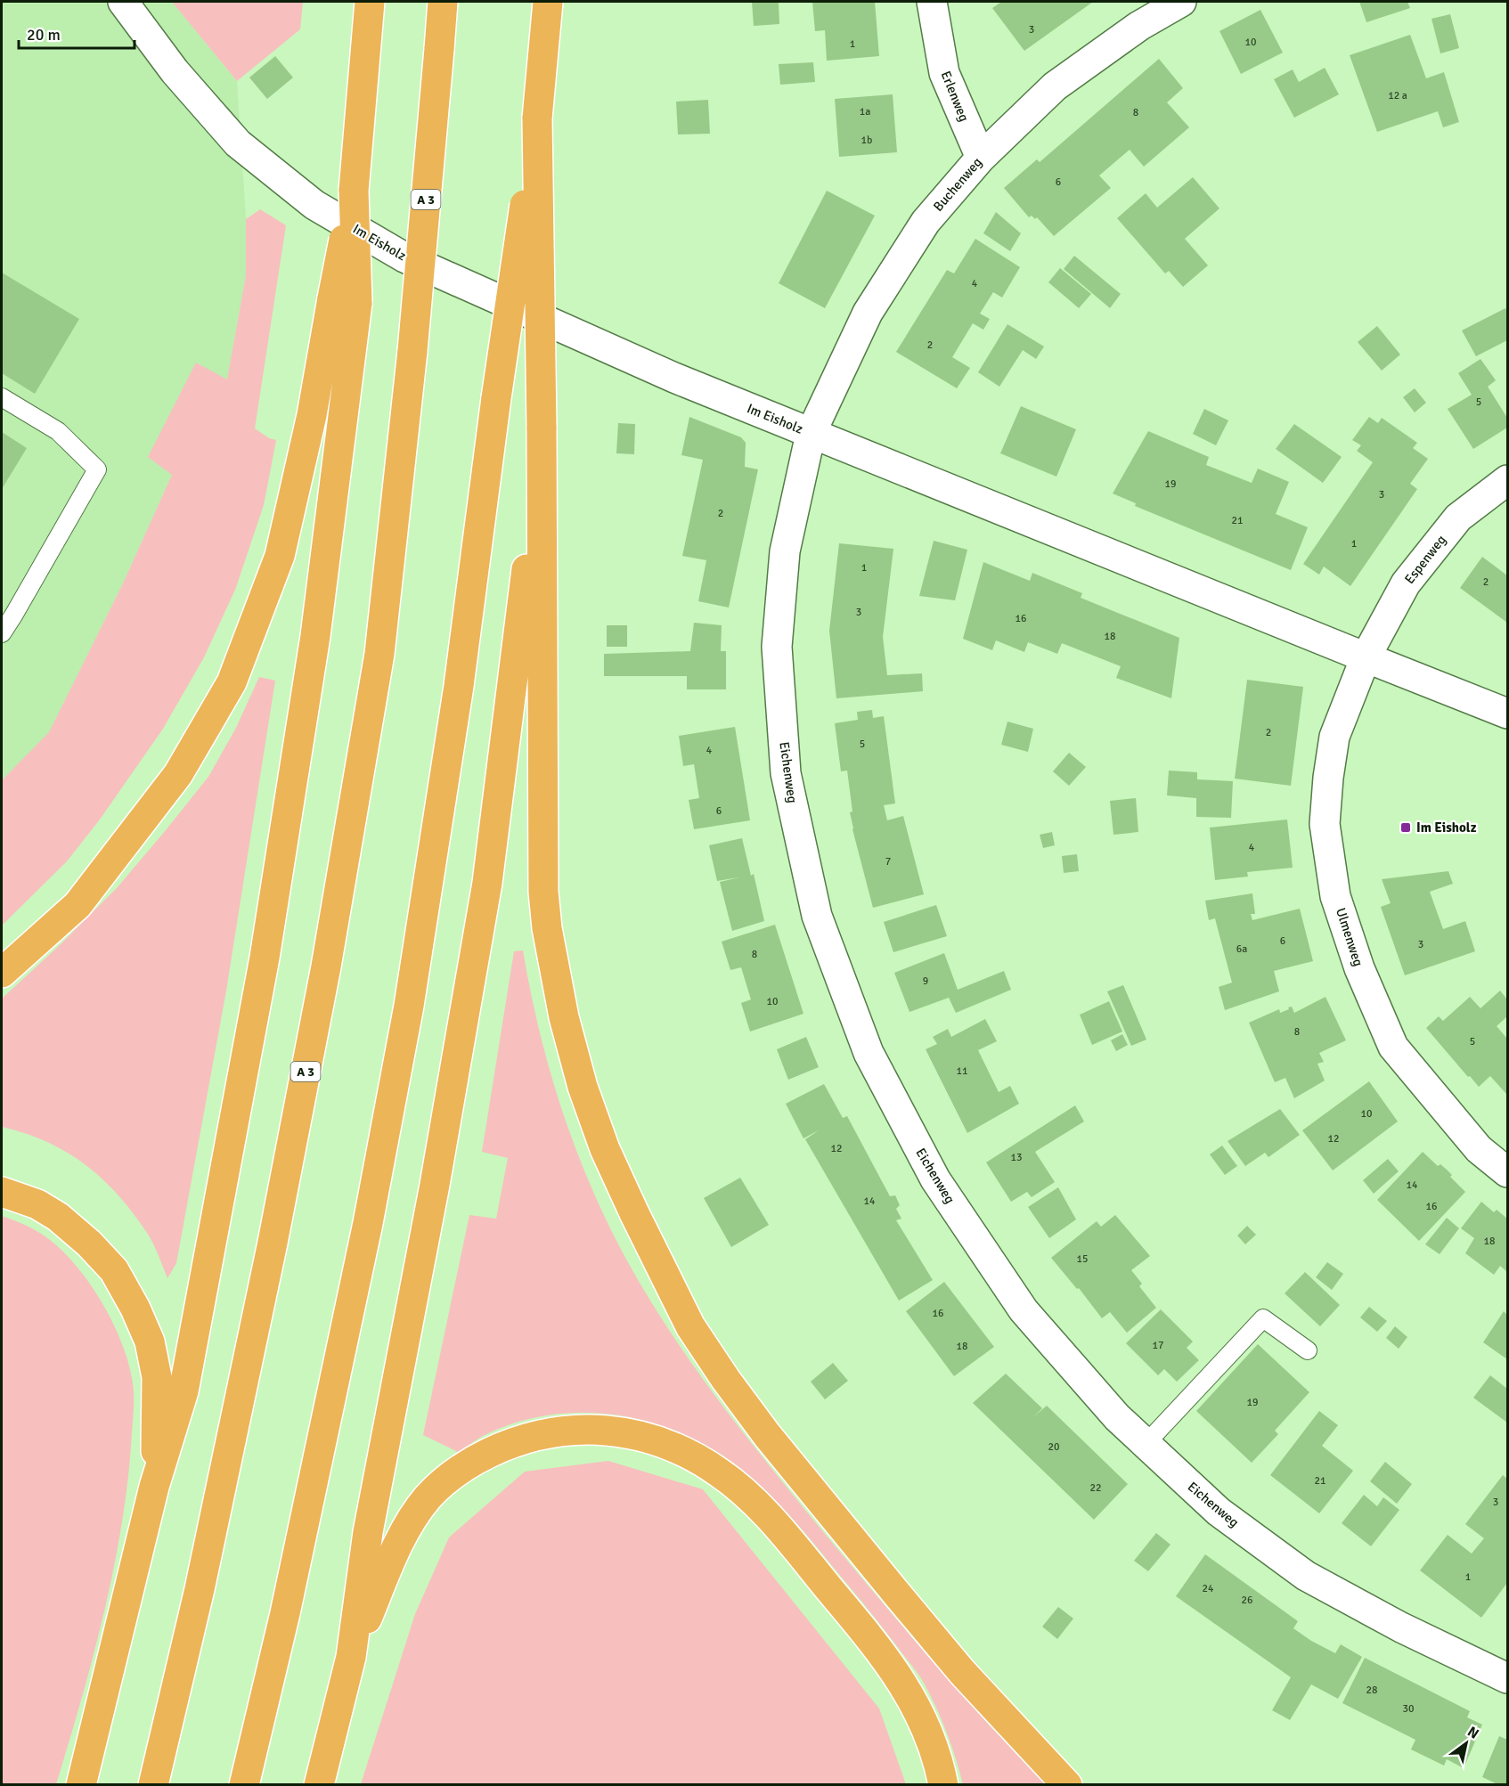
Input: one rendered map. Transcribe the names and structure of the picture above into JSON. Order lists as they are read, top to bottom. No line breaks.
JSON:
{"streets":{"highway":["A 3"],"street":["Erlenweg","Buchenweg","Im Eisholz","Espenweg","Eichenweg","Ulmenweg"]},"crossings":[["Erlenweg","Buchenweg"],["Buchenweg","Im Eisholz"],["Buchenweg","Eichenweg"],["Im Eisholz","Espenweg"],["Im Eisholz","Eichenweg"],["Im Eisholz","Ulmenweg"],["Espenweg","Ulmenweg"]],"places":{"transit":["Im Eisholz"]},"house_numbers":["3","10","1","12 a","1a","8","1b","6","4","2","5","19","3","2","21","1","1","2","3","16","18","2","5","4","6","4","7","6","3","6a","8","9","10","8","5","11","10","12","12","13","14","14","16","18","15","16","17","18","19","20","21","22","3","1","24","26","28","30"],"scale_bar":"20 m","north":"top right"}
